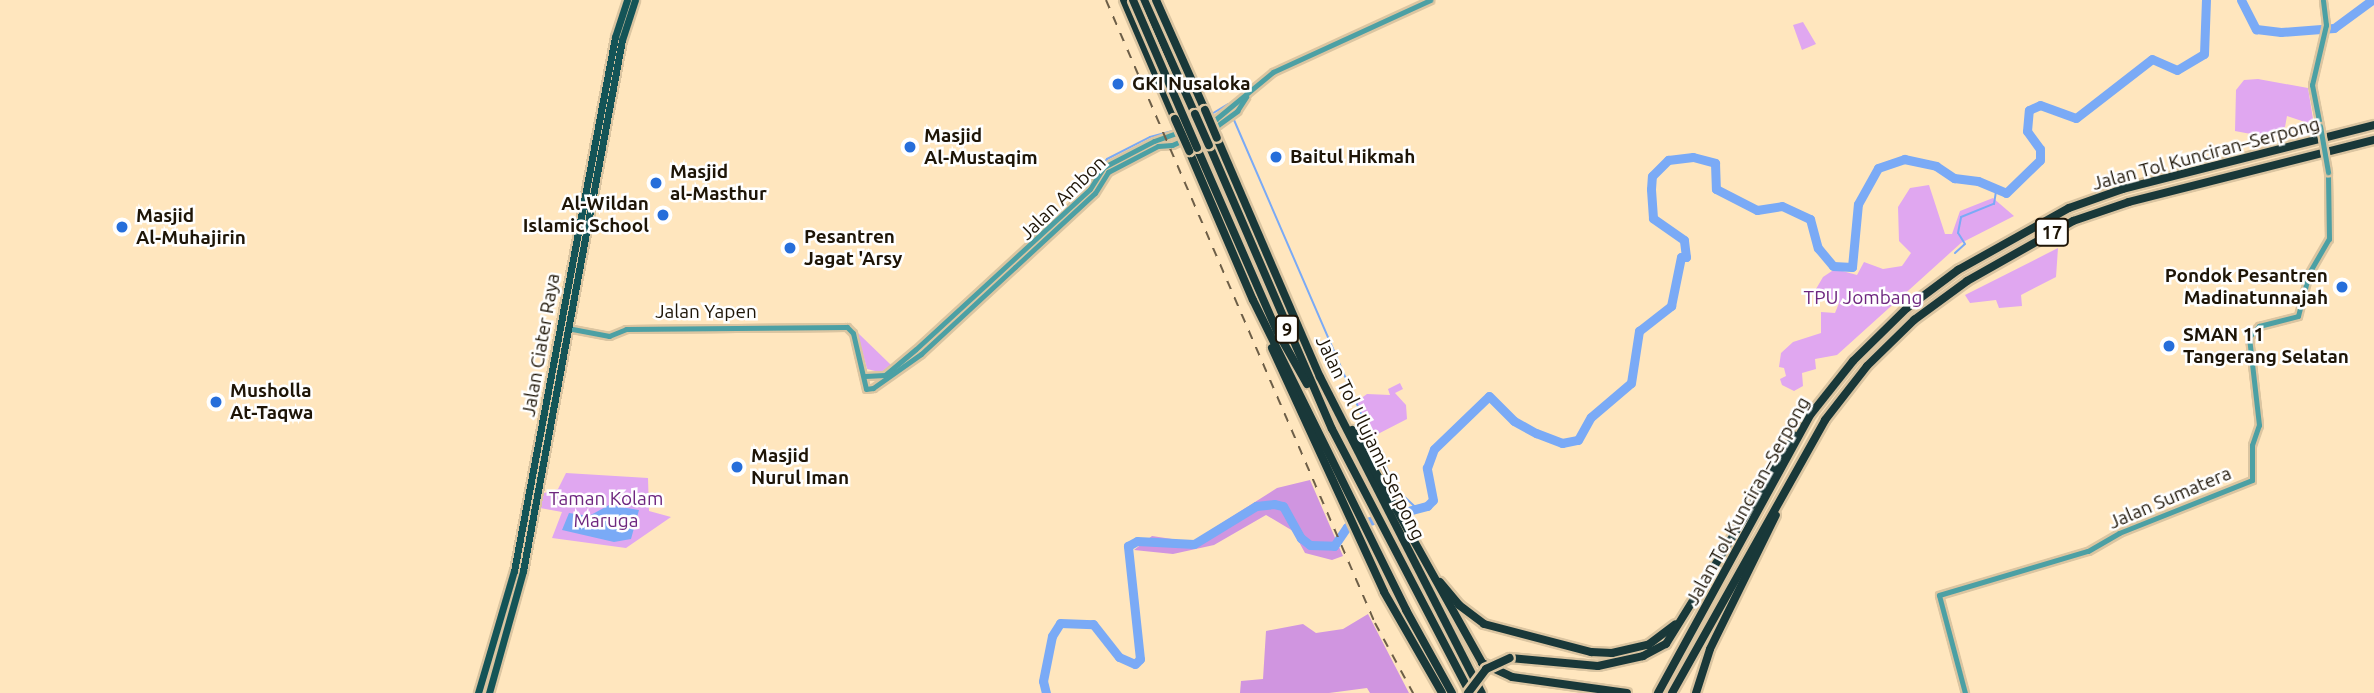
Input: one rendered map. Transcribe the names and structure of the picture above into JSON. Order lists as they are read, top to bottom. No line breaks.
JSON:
{"streets":{"highway":["Jalan Tol Kunciran–Serpong","17","9","Jalan Tol Ulujami–Serpong"],"main road":["Jalan Ciater Raya"],"street":["Jalan Ambon","Jalan Yapen","Jalan Sumatera"]},"crossings":[["Jalan Tol Kunciran–Serpong","17"],["Jalan Ambon","Jalan Yapen"],["Jalan Yapen","Jalan Ciater Raya"]],"parks":["TPU Jombang","Taman Kolam Maruga"],"places":["GKI Nusaloka","Masjid Al-Mustaqim","Baitul Hikmah","Masjid al-Masthur","Al-Wildan Islamic School","Masjid Al-Muhajirin","Pesantren Jagat 'Arsy","Pondok Pesantren Madinatunnajah","SMAN 11 Tangerang Selatan","Musholla At-Taqwa","Masjid Nurul Iman"]}
